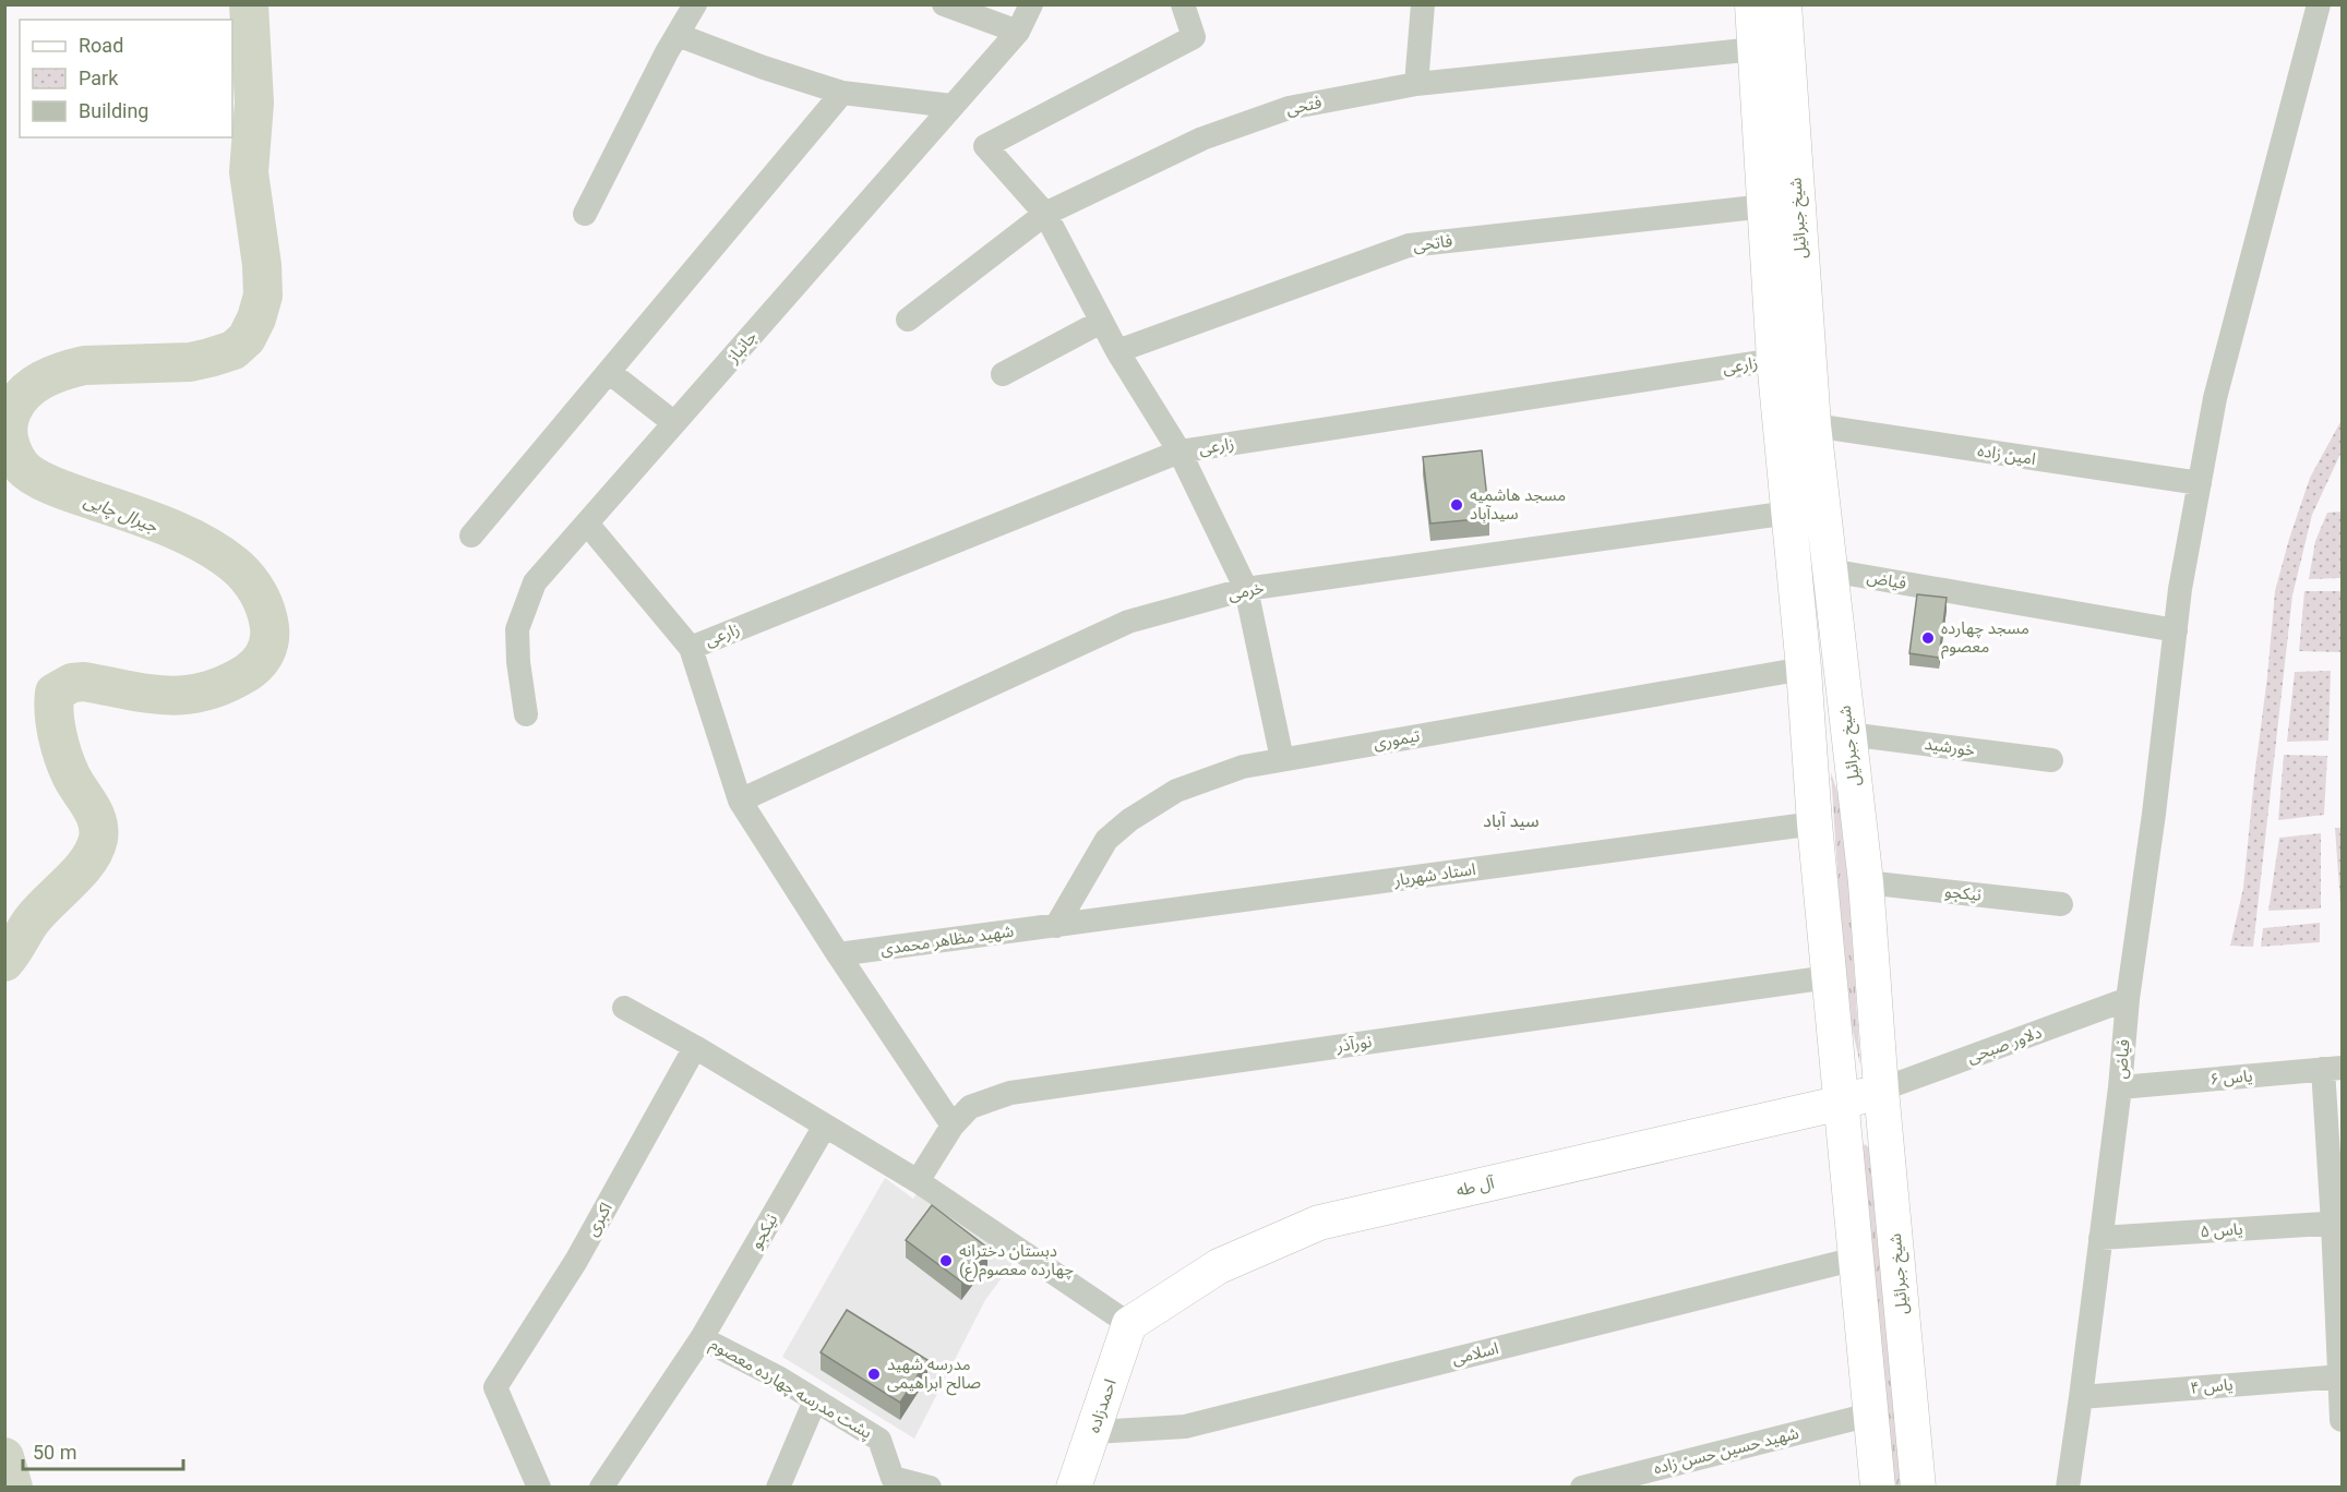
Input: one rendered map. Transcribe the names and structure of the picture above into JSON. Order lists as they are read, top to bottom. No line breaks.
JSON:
{"streets":{"street":["فتحی","شیخ جبرائیل","فاتحی","جانباز","زارعی","امین زاده","فیاض","خرمی","تیموری","خورشید","استاد شهریار","نیکجو","شهید مظاهر محمدی","نورآذر","دلاور صبحی","یاس ۶","آل طه","اکبری","یاس ۵","اسلامی","یاس ۴","پشت مدرسه چهارده معصوم","احمدزاده","شهید حسین حسن زاده"]},"crossings":[["فتحی","شیخ جبرائیل"],["شیخ جبرائیل","فاتحی"],["شیخ جبرائیل","زارعی"],["شیخ جبرائیل","امین زاده"],["شیخ جبرائیل","فیاض"],["شیخ جبرائیل","خرمی"],["شیخ جبرائیل","تیموری"],["شیخ جبرائیل","خورشید"],["شیخ جبرائیل","استاد شهریار"],["شیخ جبرائیل","نیکجو"],["شیخ جبرائیل","نورآذر"],["شیخ جبرائیل","دلاور صبحی"],["شیخ جبرائیل","آل طه"],["شیخ جبرائیل","اسلامی"],["شیخ جبرائیل","شهید حسین حسن زاده"],["امین زاده","فیاض"],["فیاض","دلاور صبحی"],["فیاض","یاس ۶"],["فیاض","یاس ۵"],["فیاض","یاس ۴"],["تیموری","استاد شهریار"],["تیموری","شهید مظاهر محمدی"],["استاد شهریار","شهید مظاهر محمدی"],["نیکجو","پشت مدرسه چهارده معصوم"],["دلاور صبحی","آل طه"],["آل طه","احمدزاده"],["اسلامی","احمدزاده"]],"districts":["سید آباد"],"water":["جیرال چایی"],"places":["مسجد هاشمیه سیدآباد","مسجد چهارده معصوم","دبستان دخترانه چهارده معصوم(ع)","مدرسه شهید صالح ابراهیمی"],"legend":["Road","Park","Building"],"scale_bar":"50 m"}
